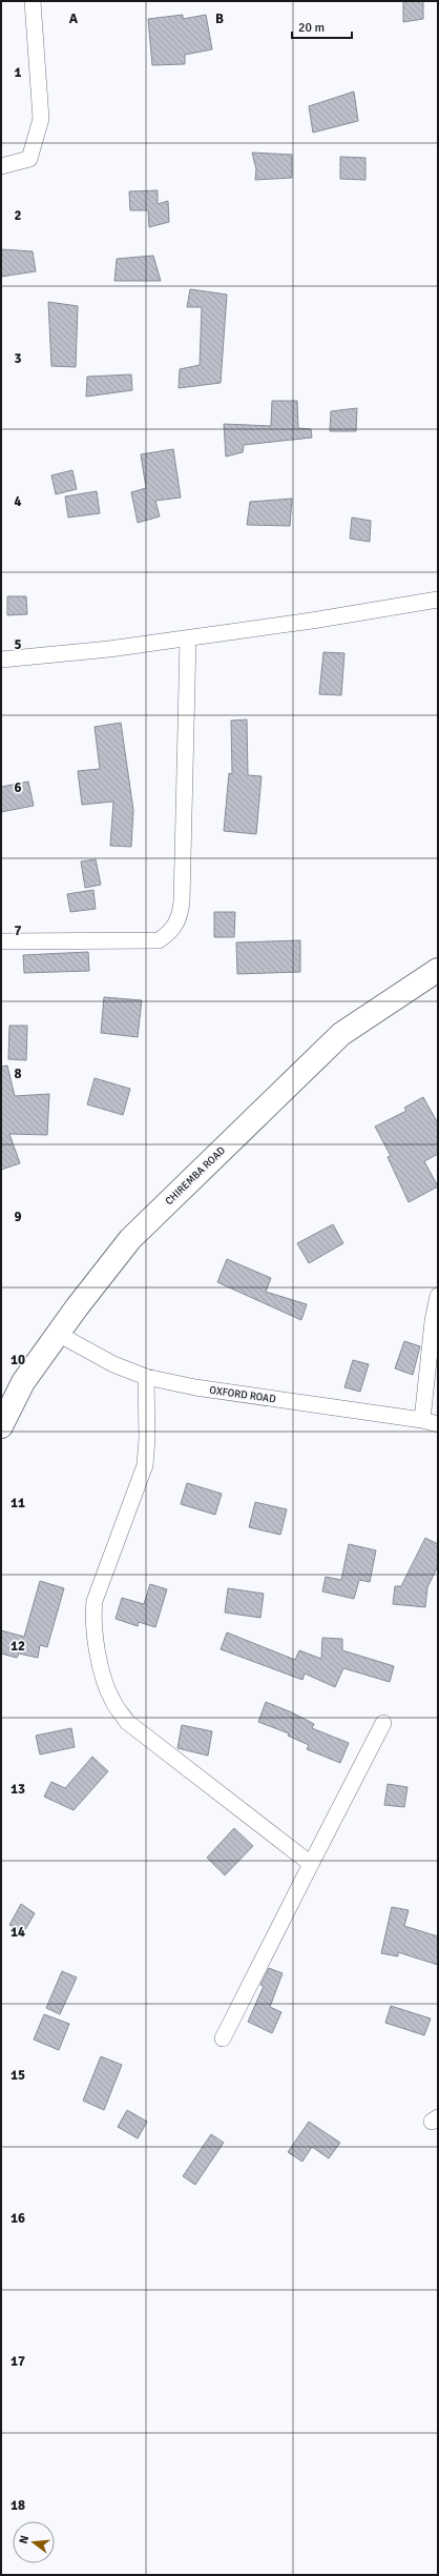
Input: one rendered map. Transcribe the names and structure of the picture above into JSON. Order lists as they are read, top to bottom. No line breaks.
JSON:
{"streets":{"main road":["CHIREMBA ROAD"],"street":["OXFORD ROAD"]},"crossings":[["CHIREMBA ROAD","OXFORD ROAD"]],"scale_bar":"20 m","north":"left","grid":{"columns":["A","B"],"rows":["1","2","3","4","5","6","7","8","9","10","11","12","13","14","15","16","17","18"]}}
